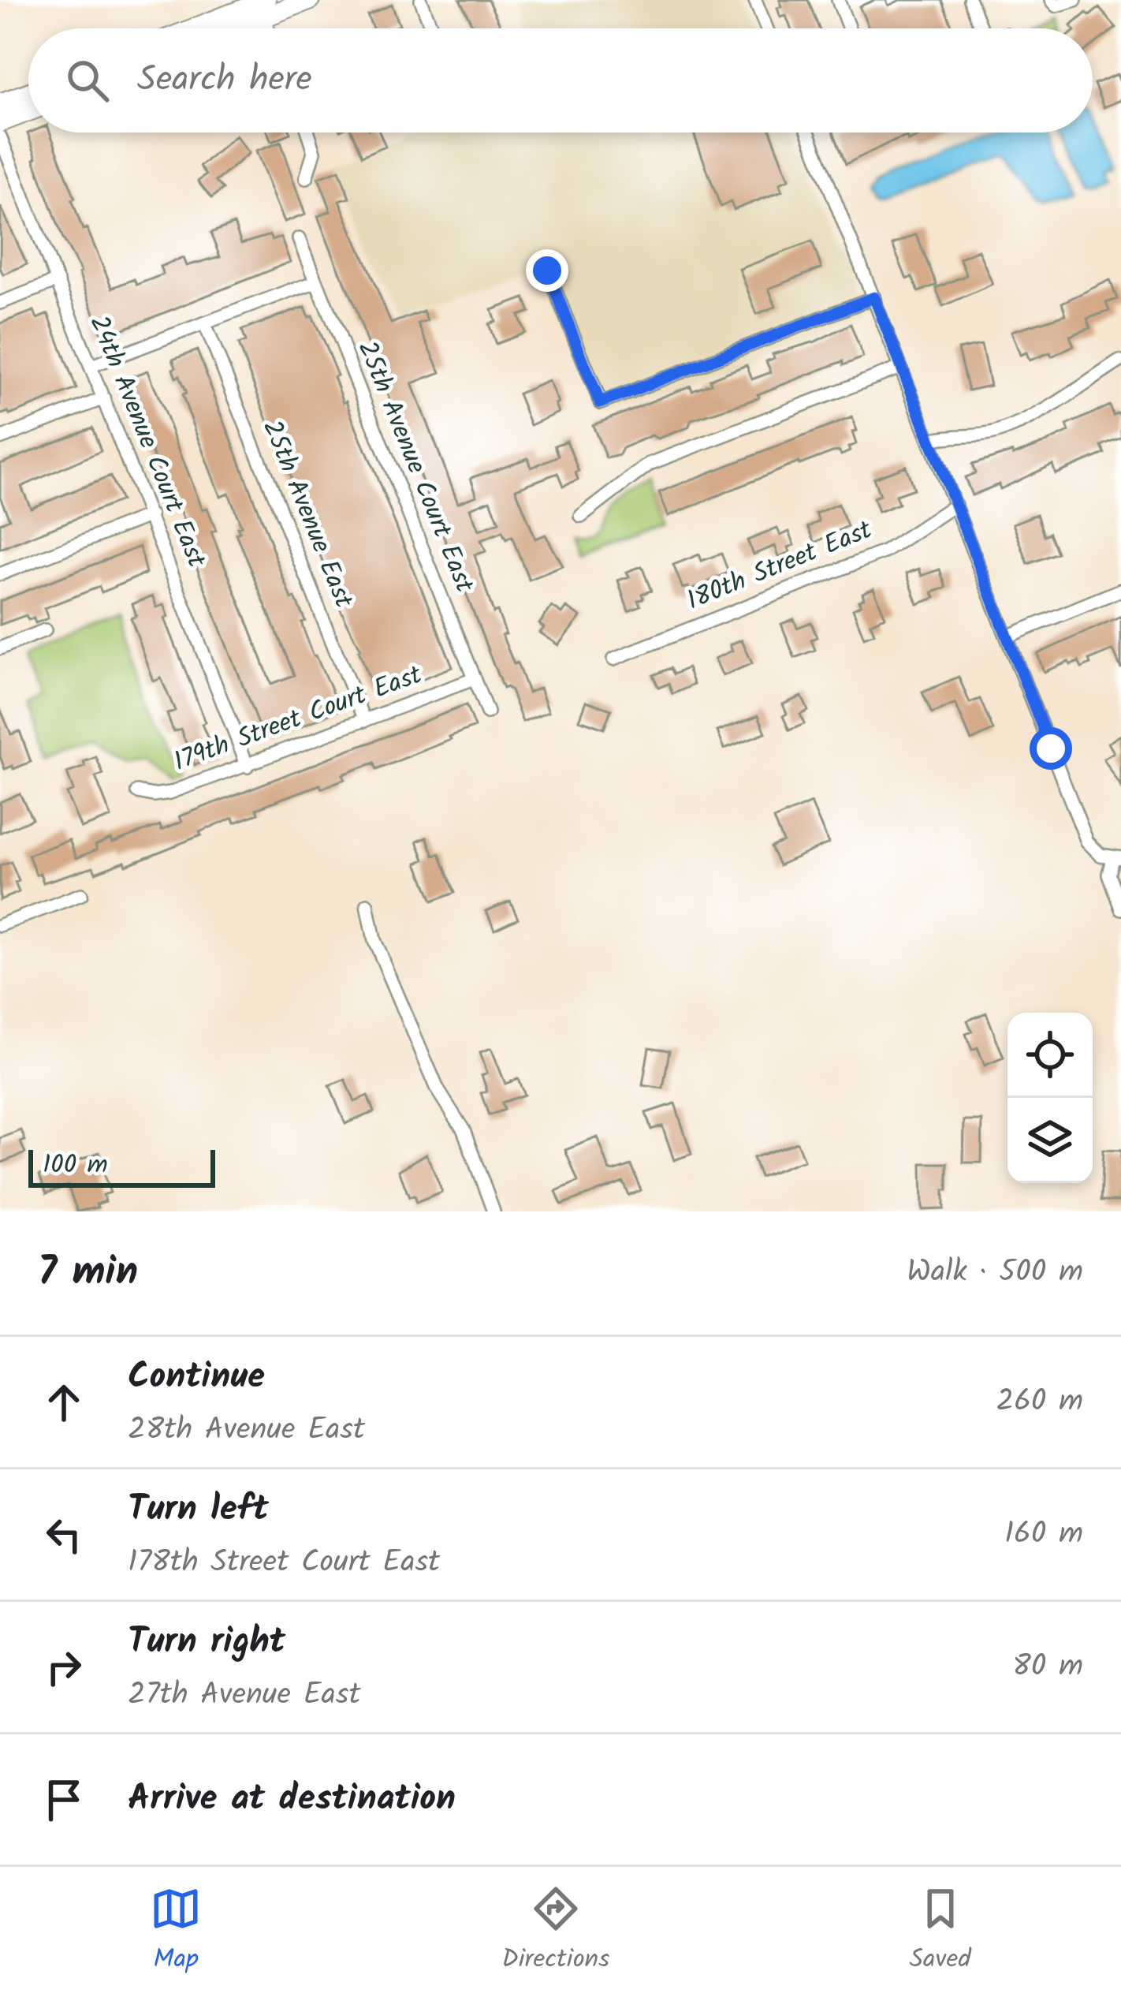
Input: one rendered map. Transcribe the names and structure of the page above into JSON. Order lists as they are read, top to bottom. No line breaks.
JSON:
{"streets":{"street":["24th Avenue Court East","25th Avenue Court East","25th Avenue East","180th Street East","179th Street Court East"]},"crossings":[["24th Avenue Court East","179th Street Court East"],["25th Avenue Court East","179th Street Court East"],["25th Avenue East","179th Street Court East"]],"scale_bar":"100 m","page":{"search":"Search here","scale":"100 m","heading":["7 min","Walk · 500 m"],"list":[["Continue","28th Avenue East","260 m"],["Turn left","178th Street Court East","160 m"],["Turn right","27th Avenue East","80 m"],"Arrive at destination"],"nav":["Map","Directions","Saved"]}}
